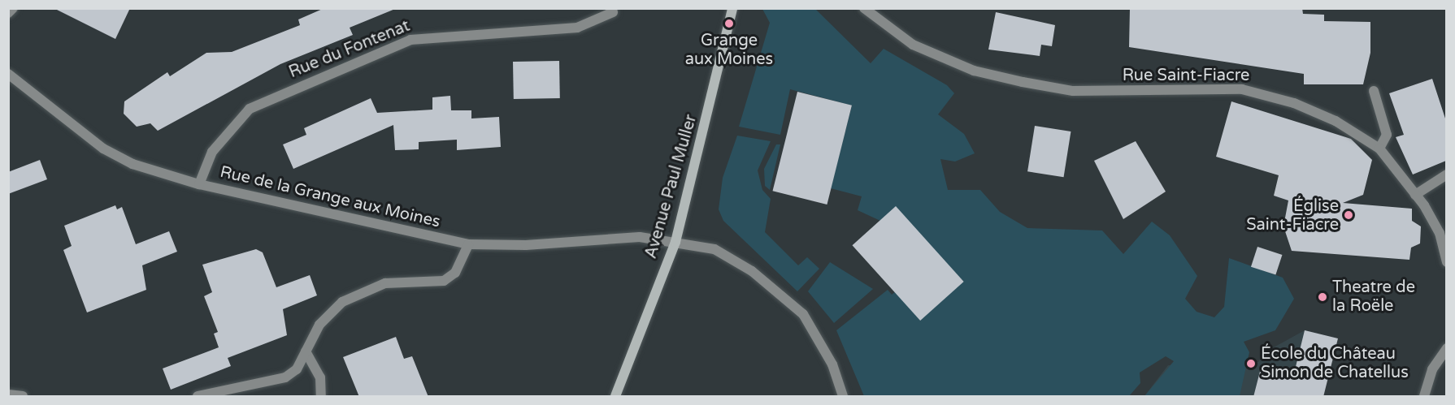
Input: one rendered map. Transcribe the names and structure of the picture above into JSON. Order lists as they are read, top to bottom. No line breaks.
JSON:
{"streets":{"main road":["Avenue Paul Muller"],"street":["Rue du Fontenat","Rue Saint-Fiacre","Rue de la Grange aux Moines"]},"crossings":[["Rue du Fontenat","Rue de la Grange aux Moines"],["Avenue Paul Muller","Rue de la Grange aux Moines"]],"places":["Grange aux Moines","Église Saint-Fiacre","Theatre de la Roële","École du Château Simon de Chatellus"]}
